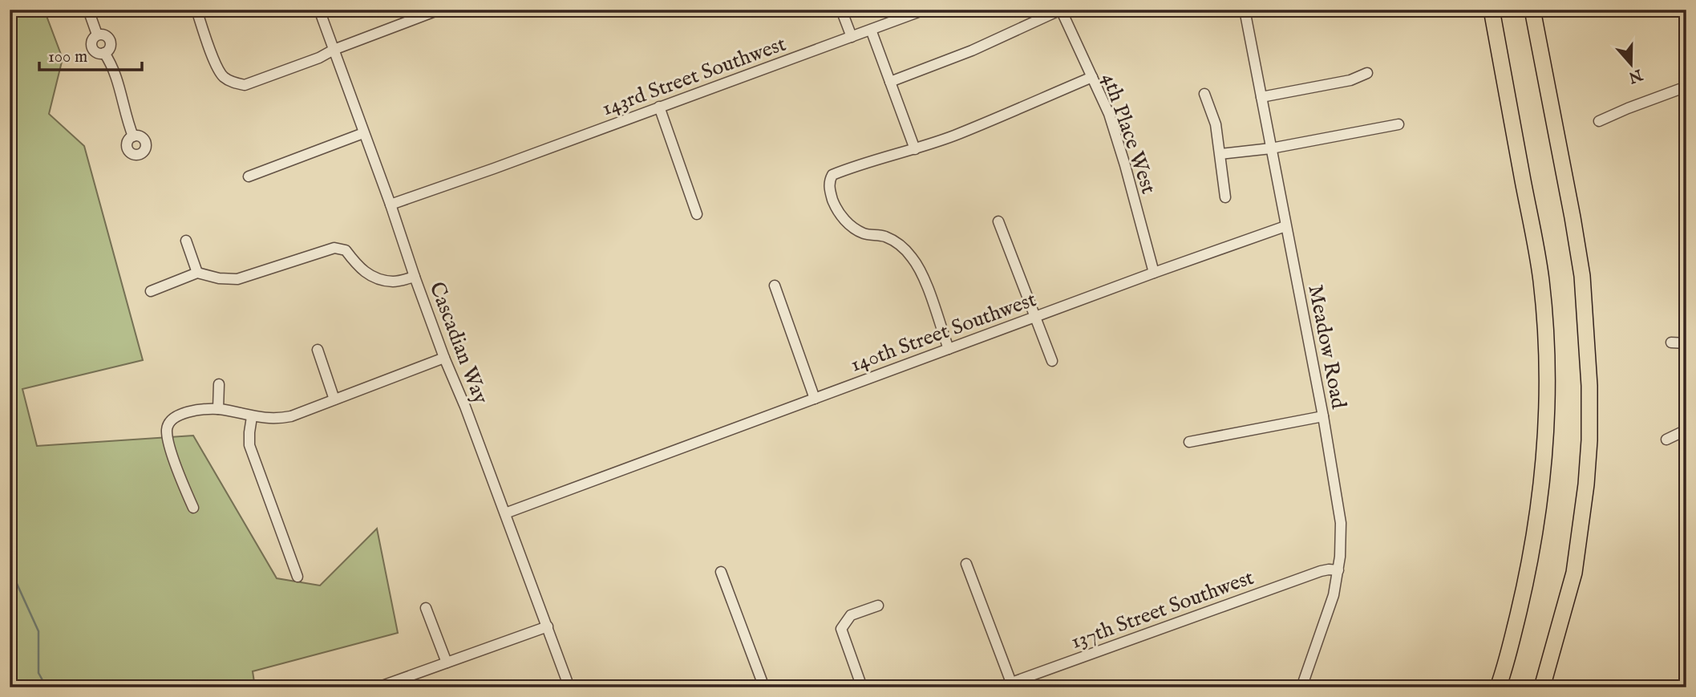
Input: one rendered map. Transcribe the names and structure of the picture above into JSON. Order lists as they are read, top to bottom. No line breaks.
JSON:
{"streets":{"street":["143rd Street Southwest","4th Place West","140th Street Southwest","Cascadian Way","Meadow Road","137th Street Southwest"]},"crossings":[["143rd Street Southwest","Cascadian Way"],["4th Place West","140th Street Southwest"],["140th Street Southwest","Cascadian Way"],["140th Street Southwest","Meadow Road"],["Meadow Road","137th Street Southwest"]],"scale_bar":"100 m","north":"bottom"}
